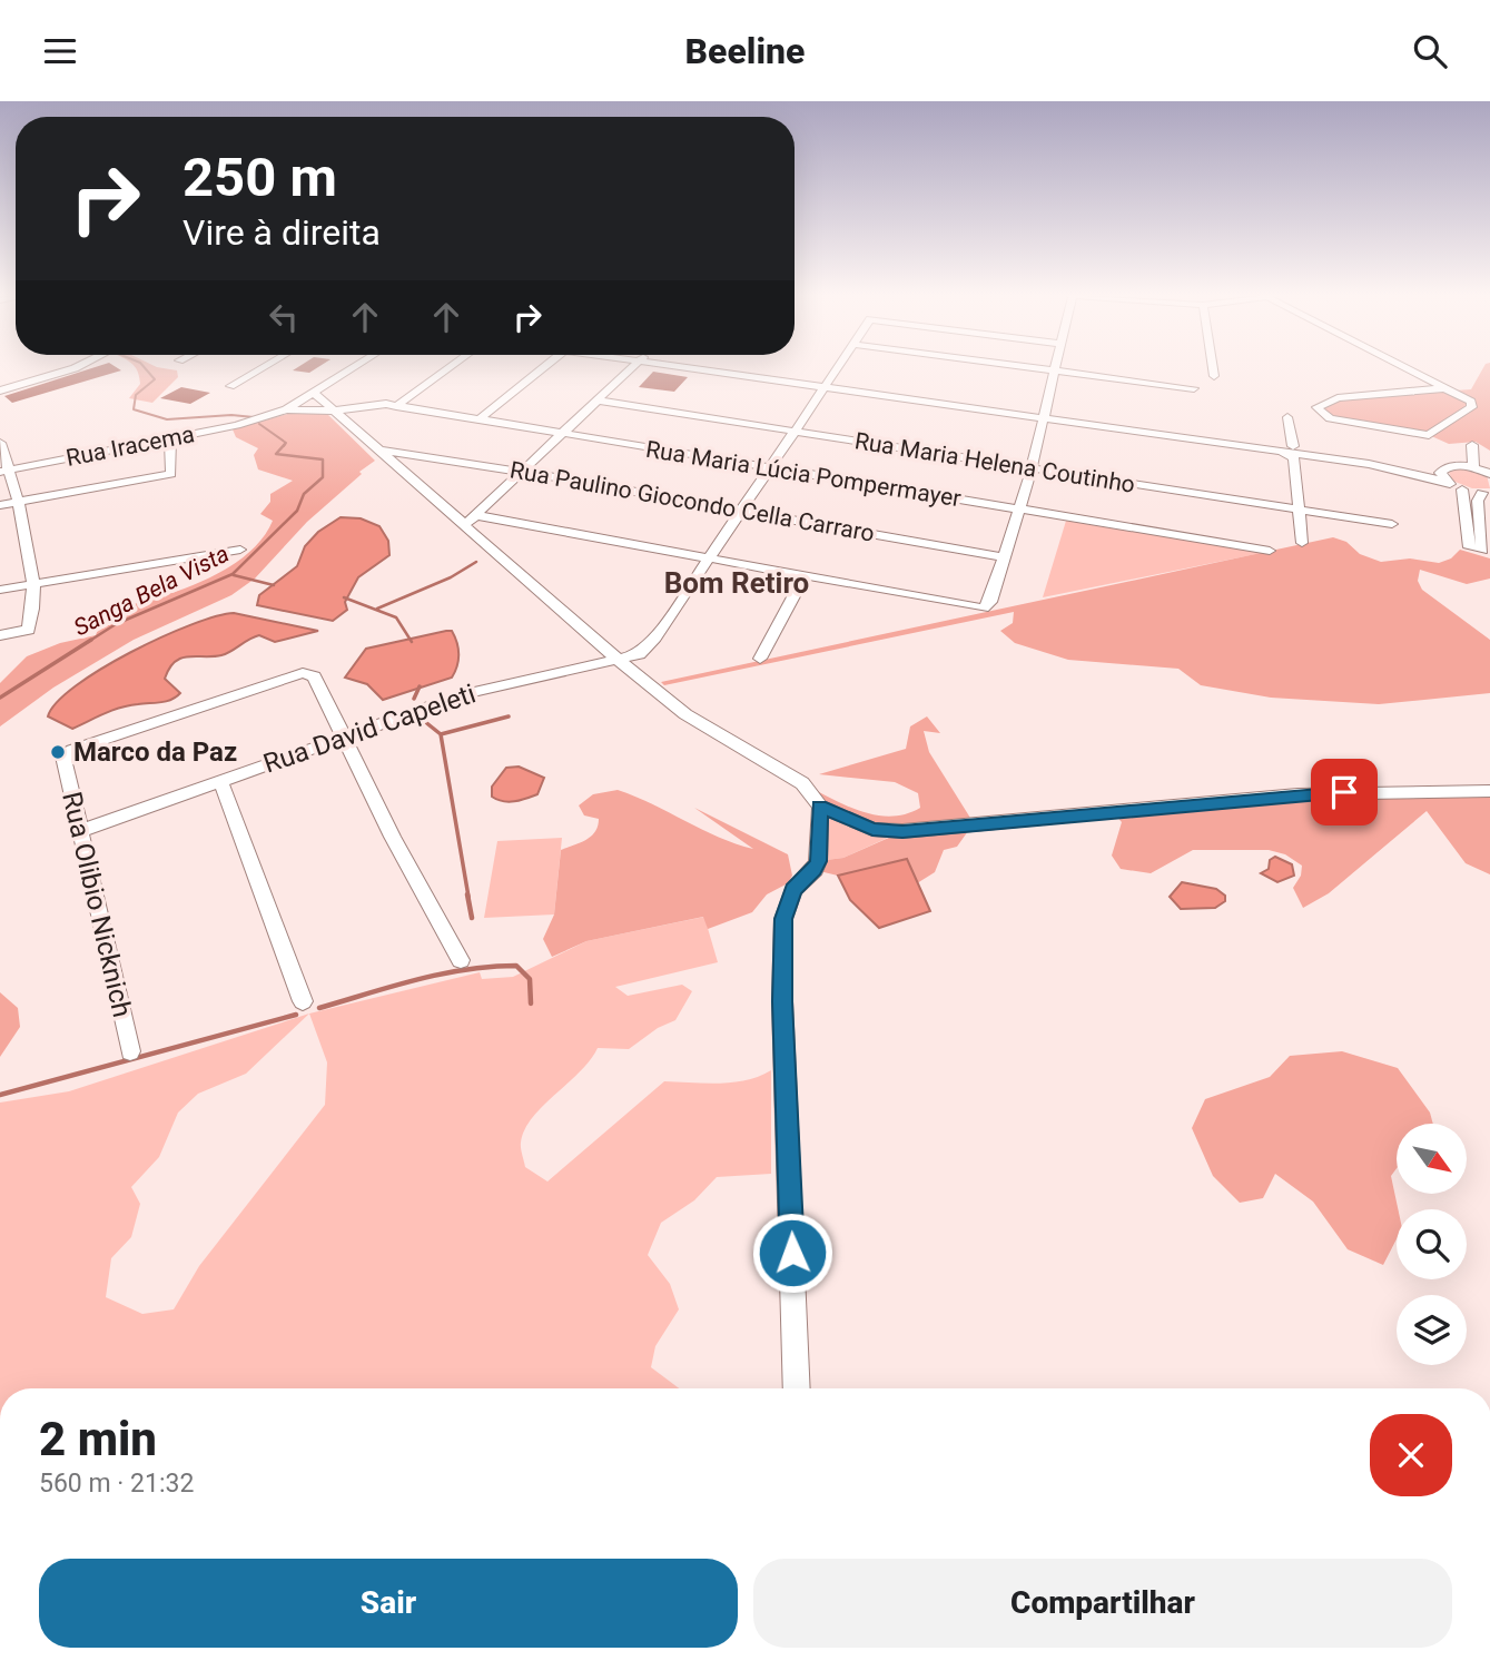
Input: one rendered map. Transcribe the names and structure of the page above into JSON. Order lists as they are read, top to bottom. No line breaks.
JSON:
{"streets":{"street":["Rua Iracema","Rua Maria Helena Coutinho","Rua Maria Lúcia Pompermayer","Rua Paulino Giocondo Cella Carraro","Rua David Capeleti","Rua Olibio Nicknich"]},"crossings":[["Rua Iracema","Rua Maria Lúcia Pompermayer"],["Rua Maria Helena Coutinho","Rua David Capeleti"],["Rua Maria Lúcia Pompermayer","Rua David Capeleti"],["Rua Paulino Giocondo Cella Carraro","Rua David Capeleti"],["Rua David Capeleti","Rua Olibio Nicknich"]],"districts":["Bom Retiro"],"water":["Sanga Bela Vista"],"places":["Marco da Paz"],"north":"bottom right","page":{"header":"Beeline","turn":["250 m","Vire à direita"],"heading":["2 min","560 m · 21:32"],"buttons":["Sair","Compartilhar"]}}
